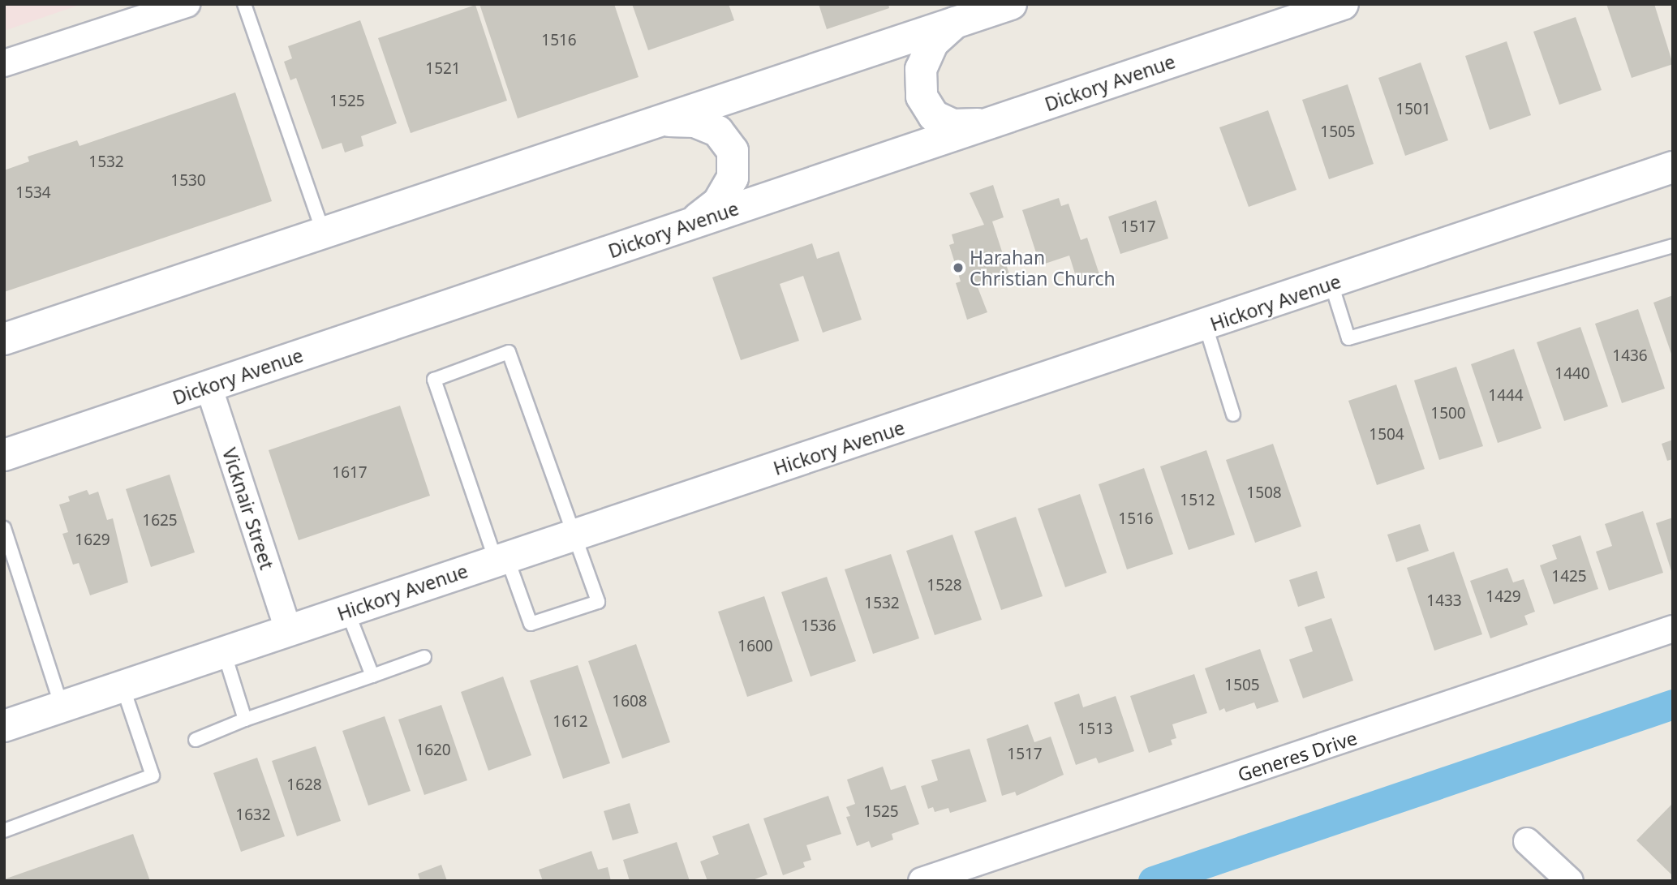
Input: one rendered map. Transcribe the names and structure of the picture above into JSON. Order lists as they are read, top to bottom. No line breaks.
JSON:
{"streets":{"main road":["Dickory Avenue","Hickory Avenue"],"street":["Vicknair Street","Generes Drive"]},"crossings":[["Dickory Avenue","Vicknair Street"],["Hickory Avenue","Vicknair Street"]],"places":["Harahan Christian Church"],"house_numbers":["1516","1521","1525","1501","1505","1532","1530","1534","1517","1436","1440","1444","1500","1504","1617","1508","1512","1516","1625","1629","1425","1528","1429","1433","1532","1536","1600","1505","1608","1612","1513","1620","1517","1628","1525","1632"]}
